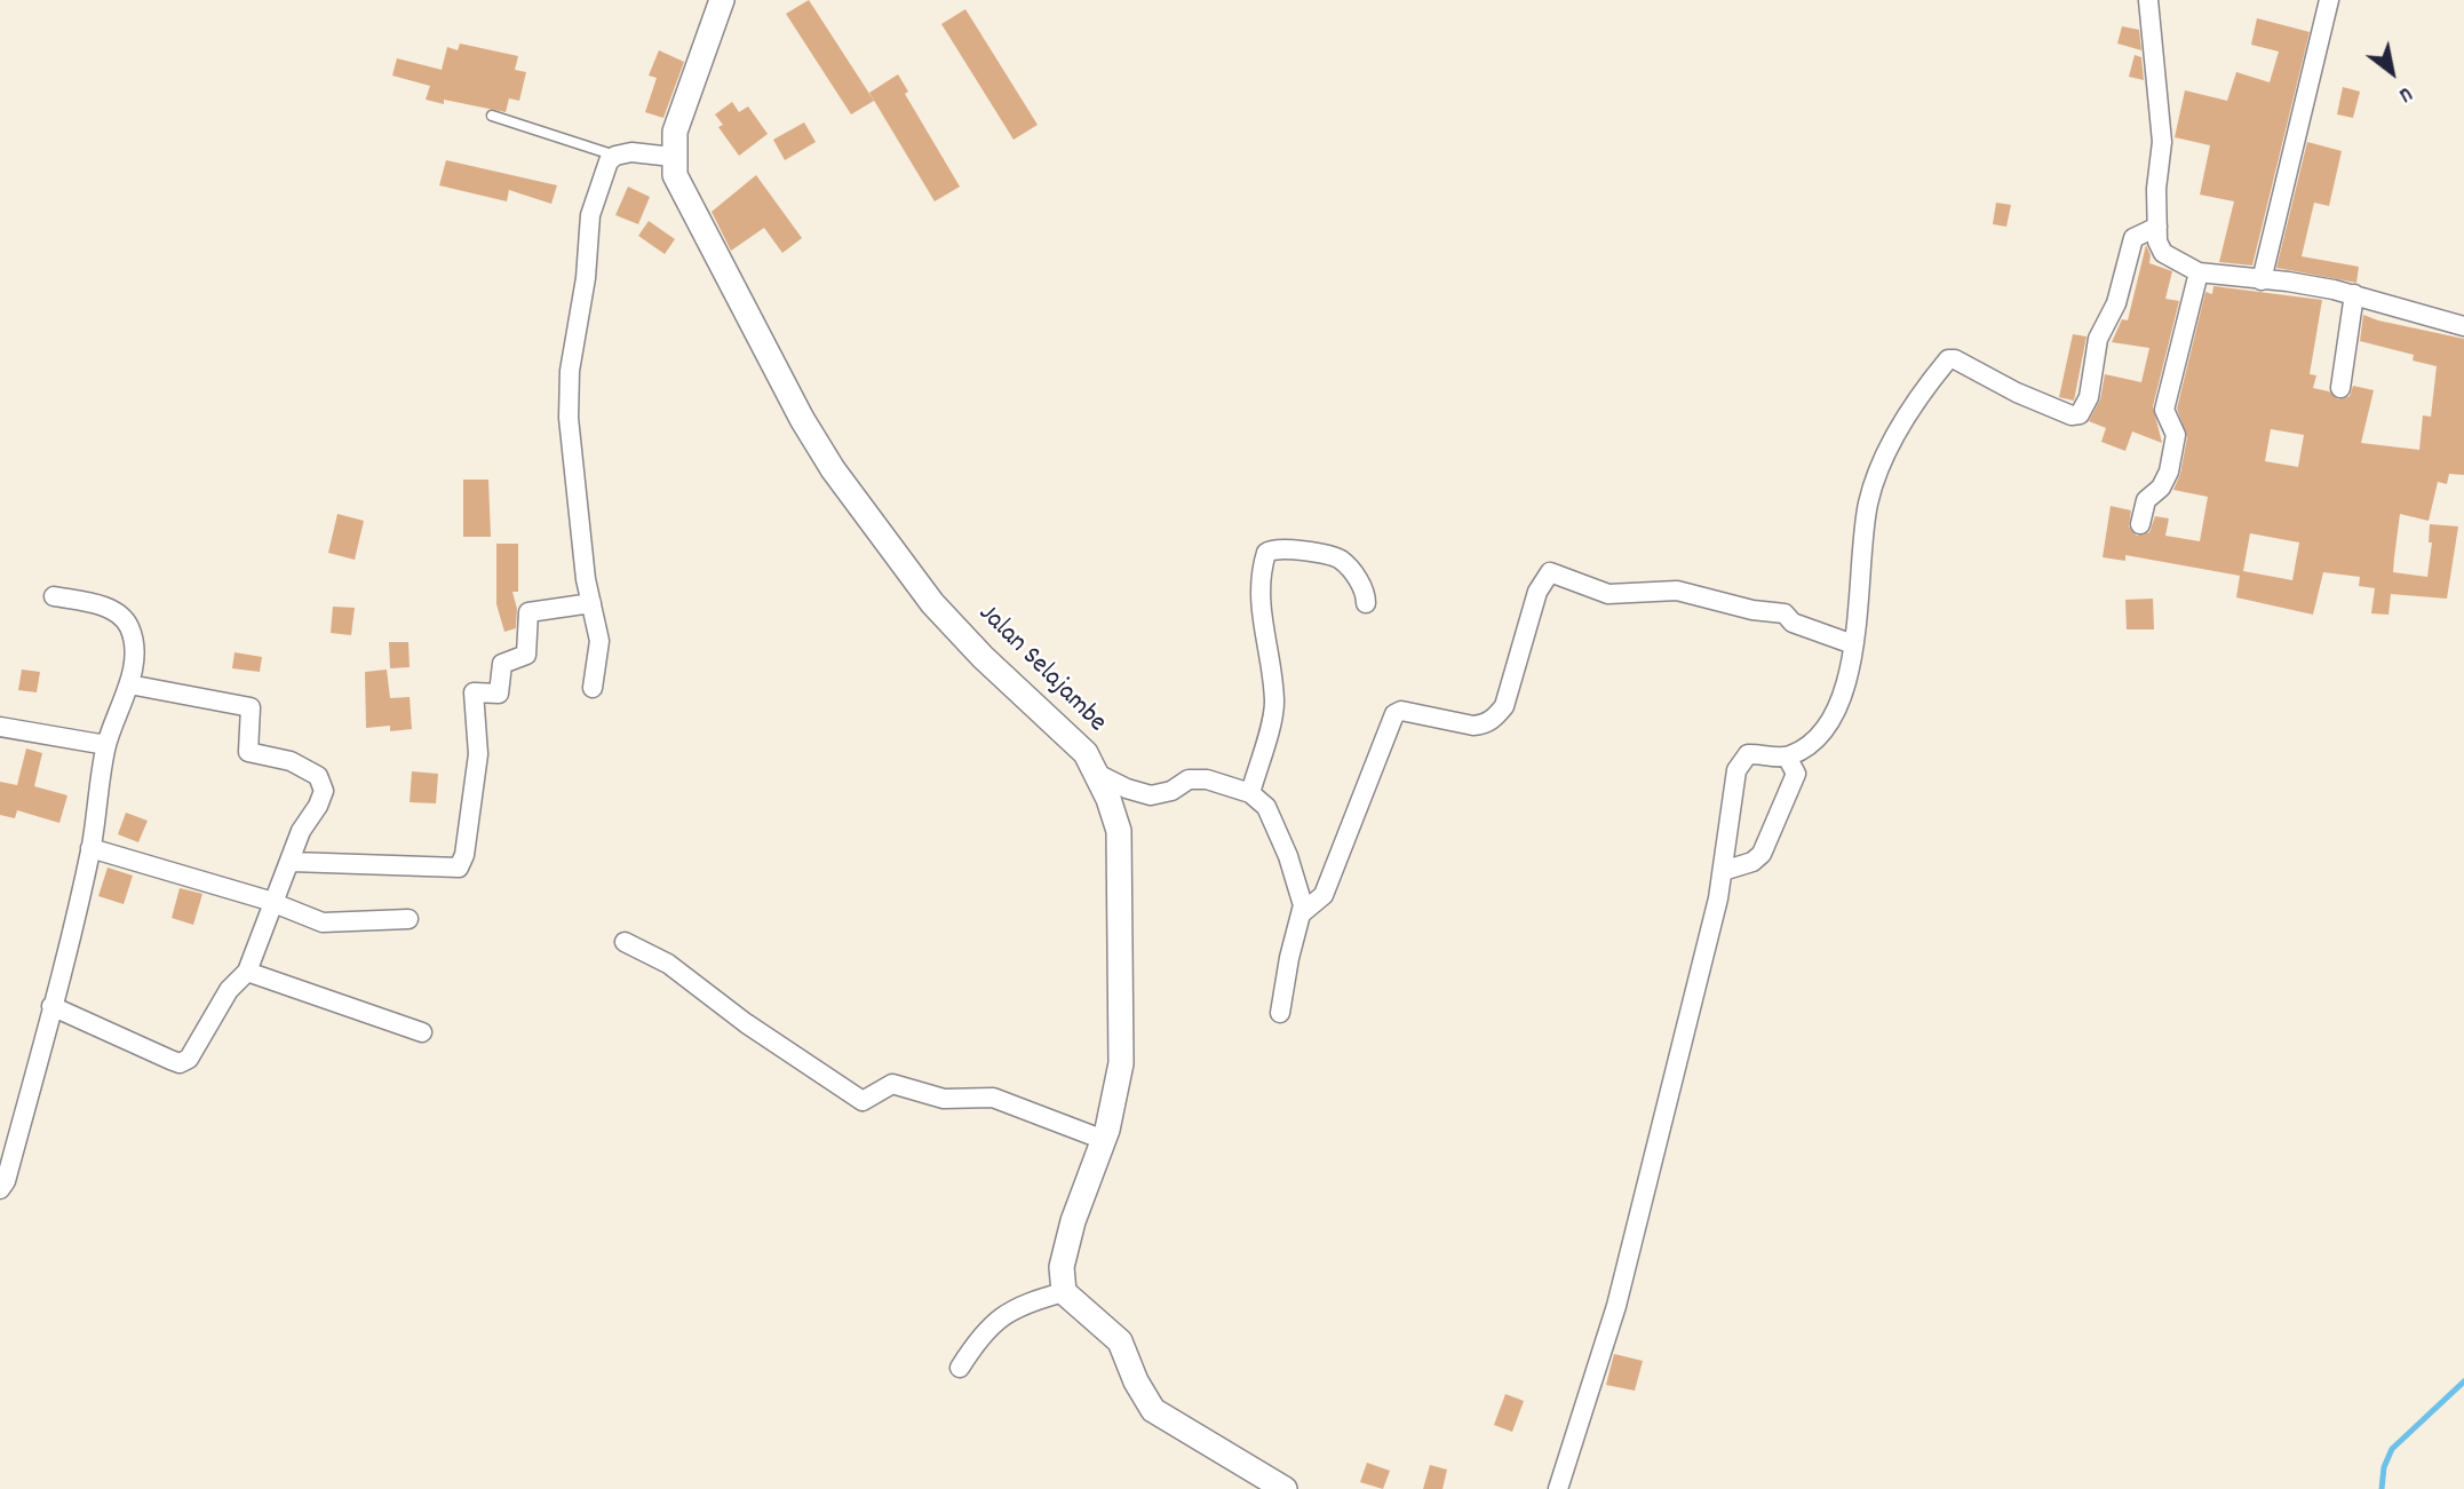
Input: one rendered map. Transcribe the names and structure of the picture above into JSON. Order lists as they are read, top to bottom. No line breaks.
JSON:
{"streets":{"street":["Jalan Selajambe"]},"north":"bottom right"}
